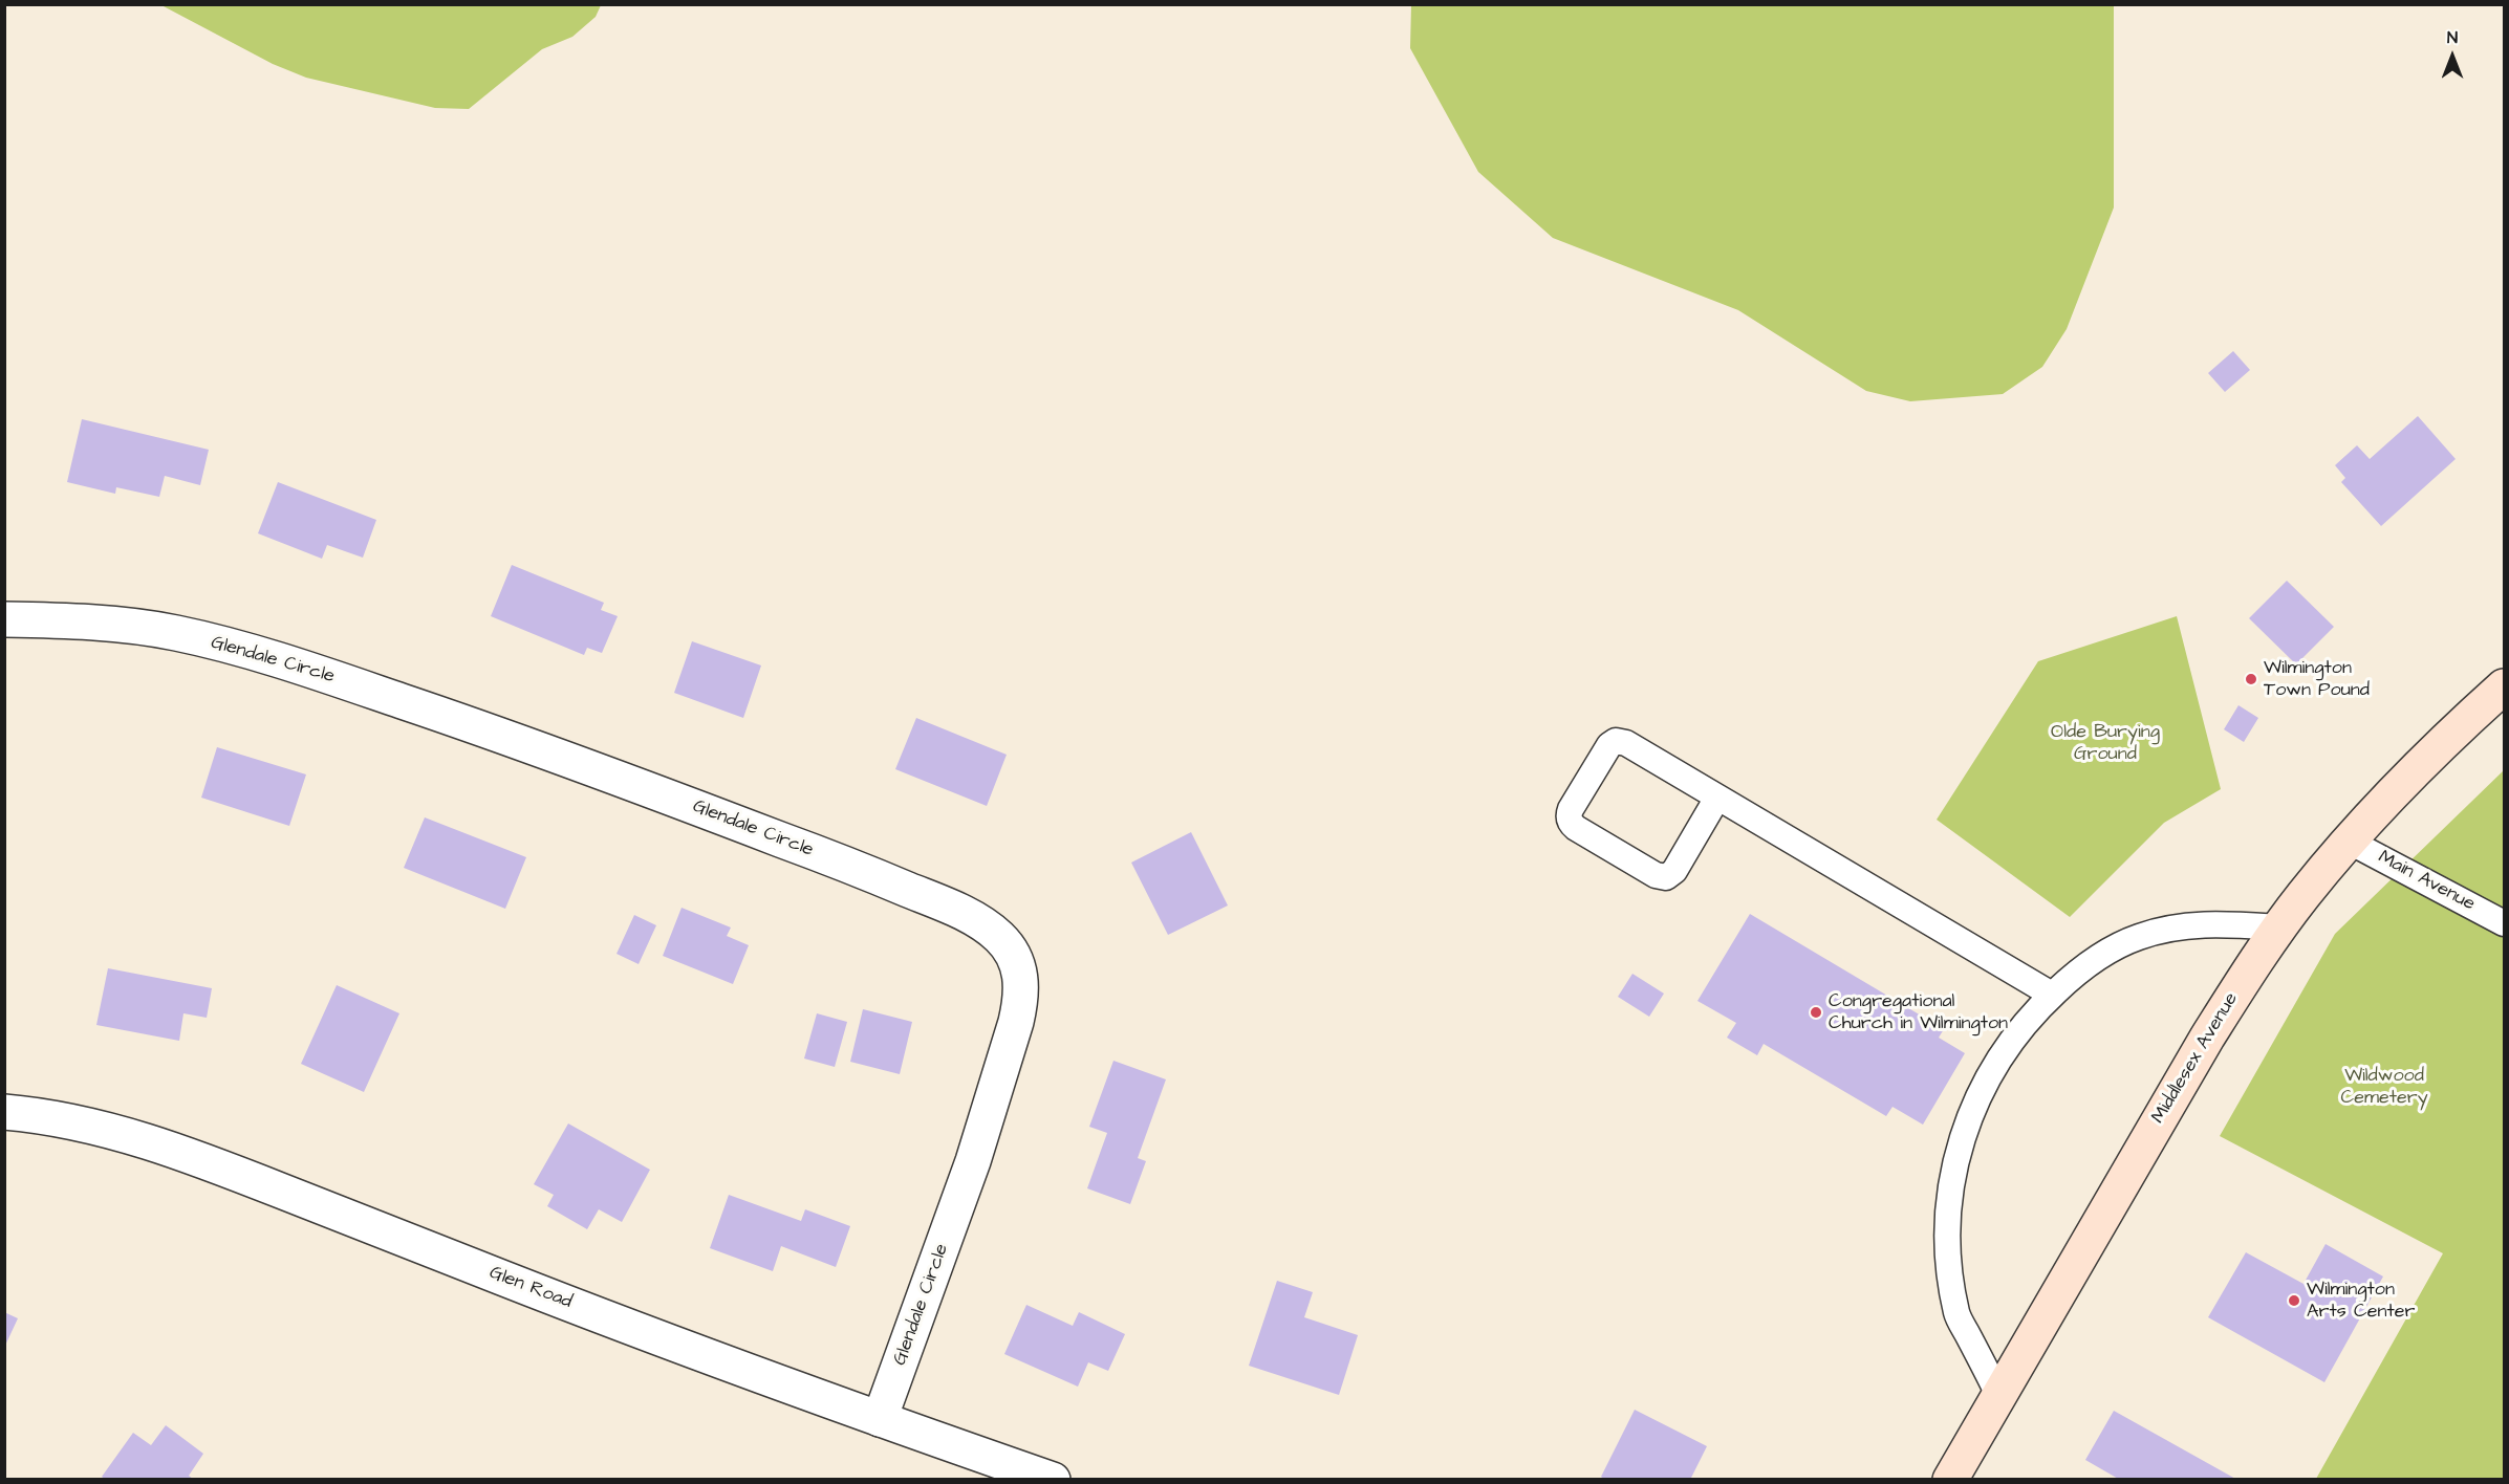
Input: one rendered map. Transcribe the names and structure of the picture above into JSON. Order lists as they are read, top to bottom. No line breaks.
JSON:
{"streets":{"main road":["Middlesex Avenue"],"street":["Glendale Circle","Glen Road"],"lane":["Main Avenue"]},"crossings":[["Glendale Circle","Glen Road"],["Main Avenue","Middlesex Avenue"]],"parks":["Olde Burying Ground","Wildwood Cemetery"],"places":["Wilmington Town Pound","Congregational Church in Wilmington","Wilmington Arts Center"],"north":"top"}
